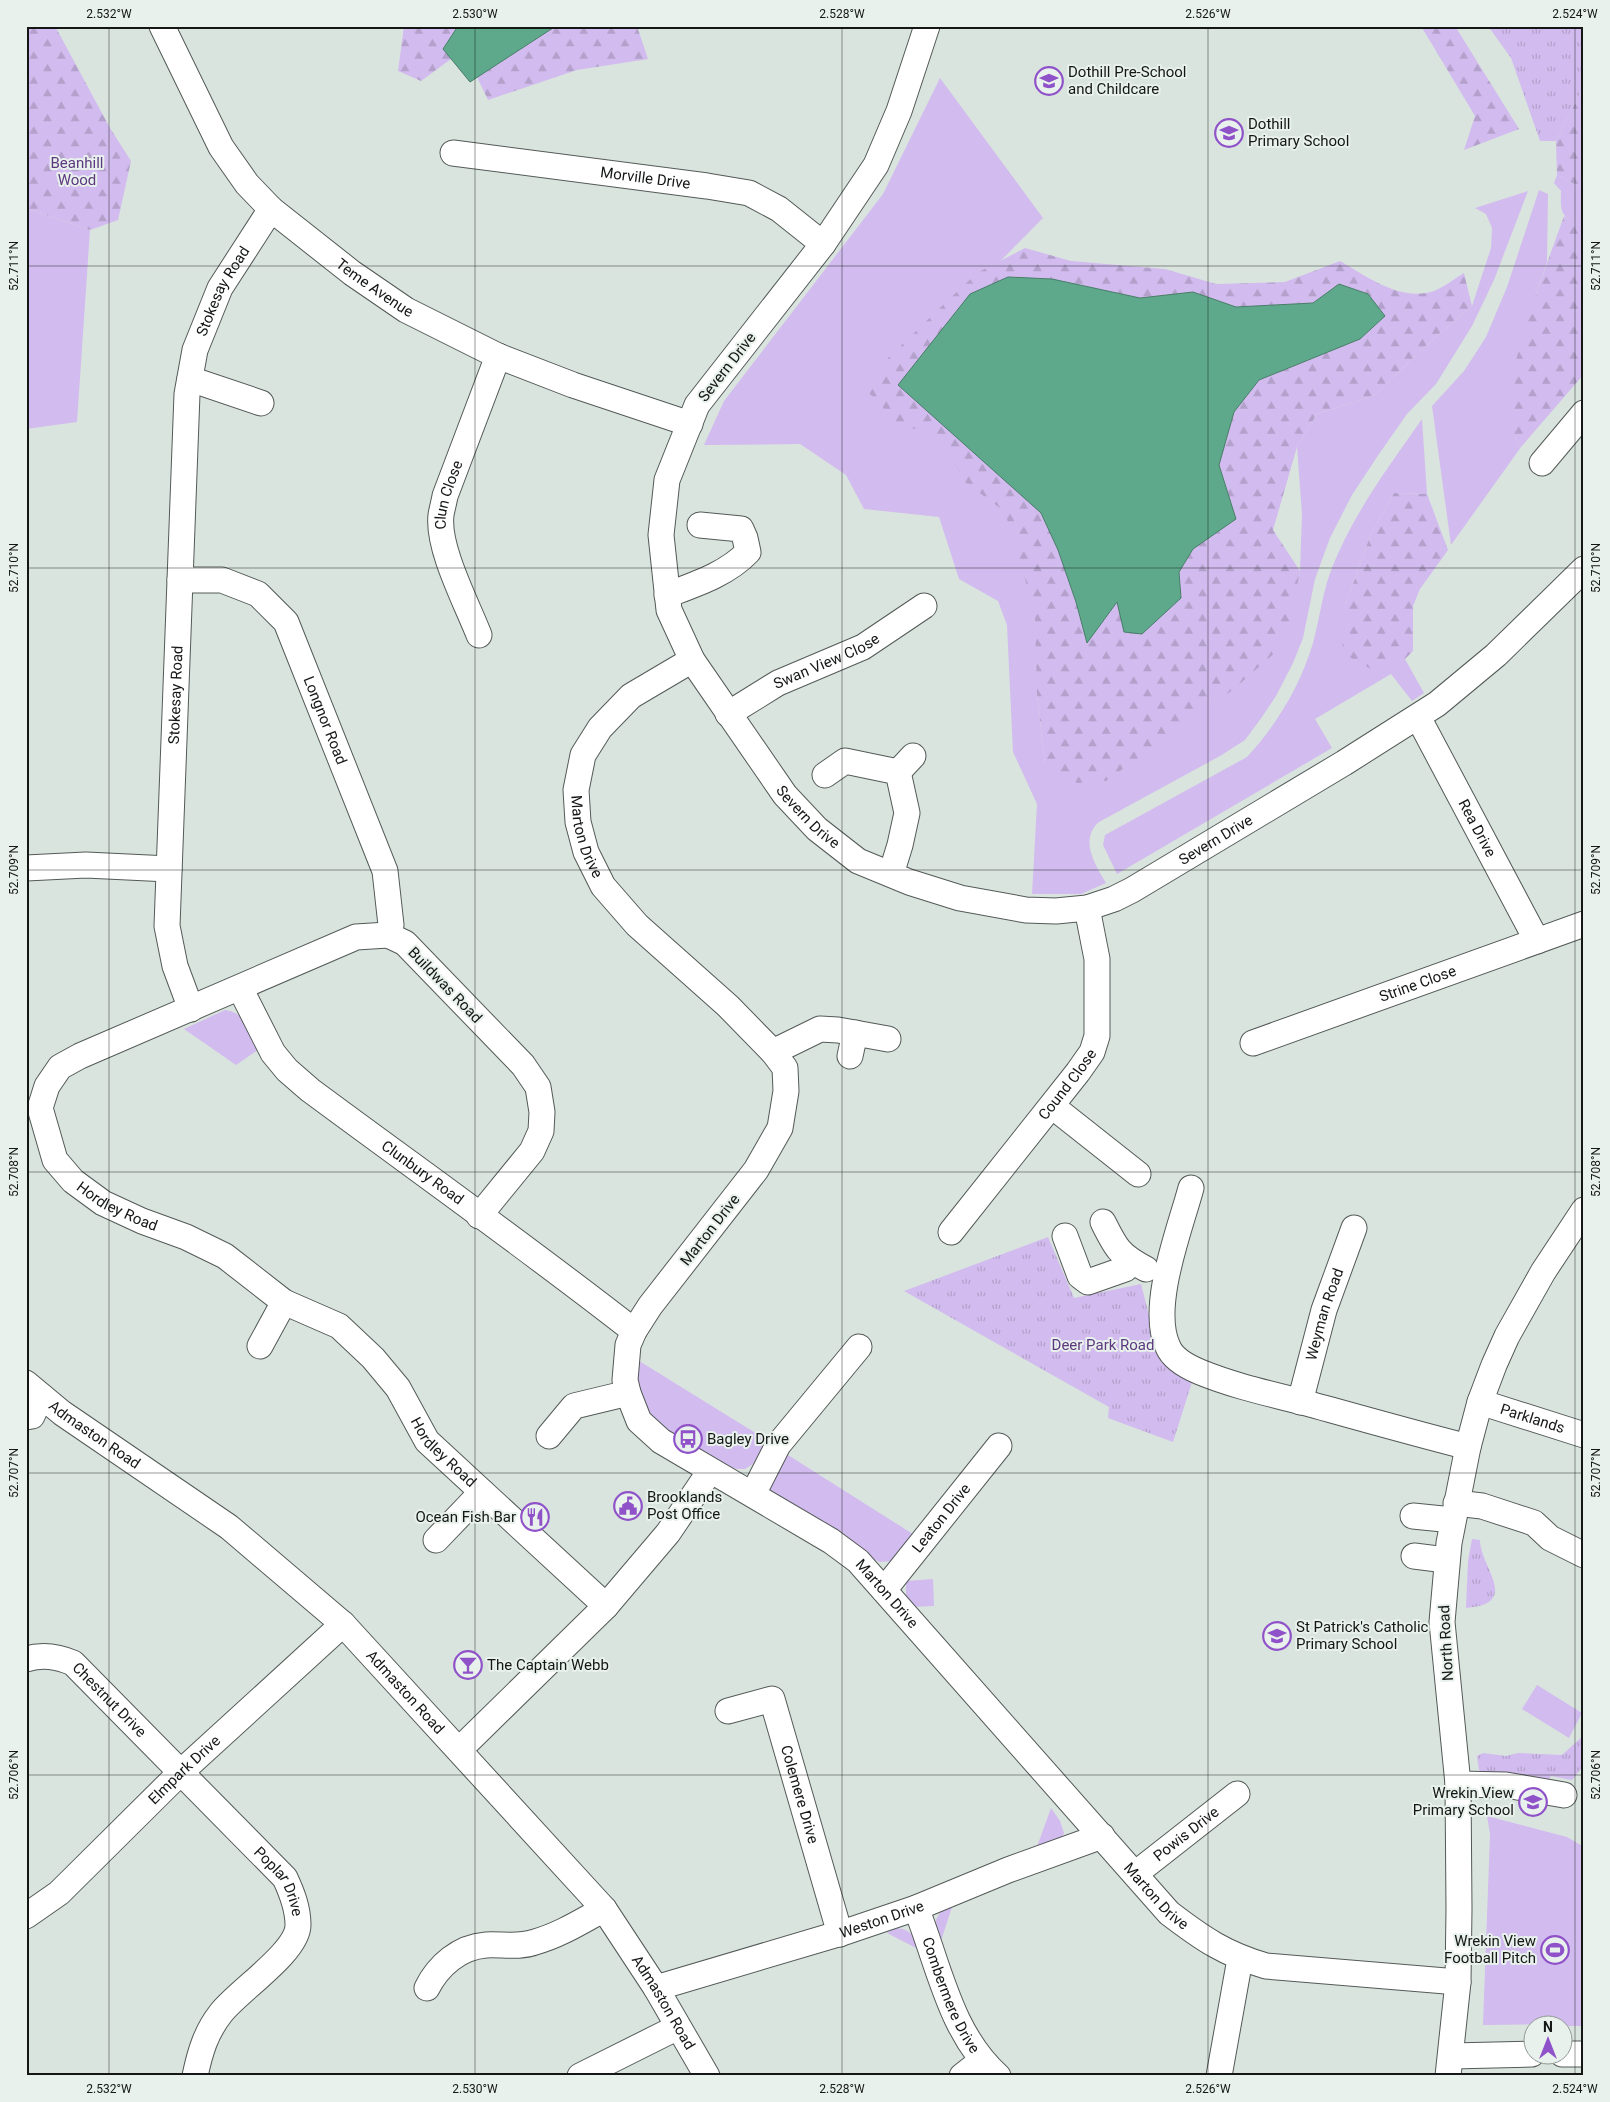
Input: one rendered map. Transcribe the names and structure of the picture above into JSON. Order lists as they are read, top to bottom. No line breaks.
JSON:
{"streets":{"street":["Morville Drive","Teme Avenue","Stokesay Road","Severn Drive","Clun Close","Swan View Close","Longnor Road","Rea Drive","Marton Drive","Strine Close","Buildwas Road","Cound Close","Clunbury Road","Hordley Road","Weyman Road","Parklands","Admaston Road","Leaton Drive","North Road","Chestnut Drive","Elmpark Drive","Colemere Drive","Powis Drive","Poplar Drive","Weston Drive","Combermere Drive"]},"crossings":[["Morville Drive","Severn Drive"],["Teme Avenue","Stokesay Road"],["Teme Avenue","Severn Drive"],["Teme Avenue","Clun Close"],["Stokesay Road","Longnor Road"],["Stokesay Road","Hordley Road"],["Severn Drive","Swan View Close"],["Severn Drive","Rea Drive"],["Severn Drive","Marton Drive"],["Severn Drive","Cound Close"],["Longnor Road","Buildwas Road"],["Rea Drive","Strine Close"],["Marton Drive","Clunbury Road"],["Marton Drive","Leaton Drive"],["Marton Drive","North Road"],["Marton Drive","Powis Drive"],["Marton Drive","Weston Drive"],["Buildwas Road","Clunbury Road"],["Parklands","North Road"],["Admaston Road","Elmpark Drive"],["Admaston Road","Weston Drive"],["Chestnut Drive","Elmpark Drive"],["Chestnut Drive","Poplar Drive"],["Elmpark Drive","Poplar Drive"],["Colemere Drive","Weston Drive"],["Weston Drive","Combermere Drive"]],"parks":["Beanhill Wood","Deer Park Road"],"places":{"school or university":["Dothill Pre-School and Childcare","Dothill Primary School","St Patrick's Catholic Primary School","Wrekin View Primary School"],"bus stop":["Bagley Drive"],"public building":["Brooklands Post Office"],"restaurant":["Ocean Fish Bar"],"bar":["The Captain Webb"],"sports":["Wrekin View Football Pitch"]},"north":"top","coordinates":["2.532°W","2.530°W","2.528°W","2.526°W","2.524°W","52.711°N","52.710°N","52.709°N","52.708°N","52.707°N","52.706°N"]}
